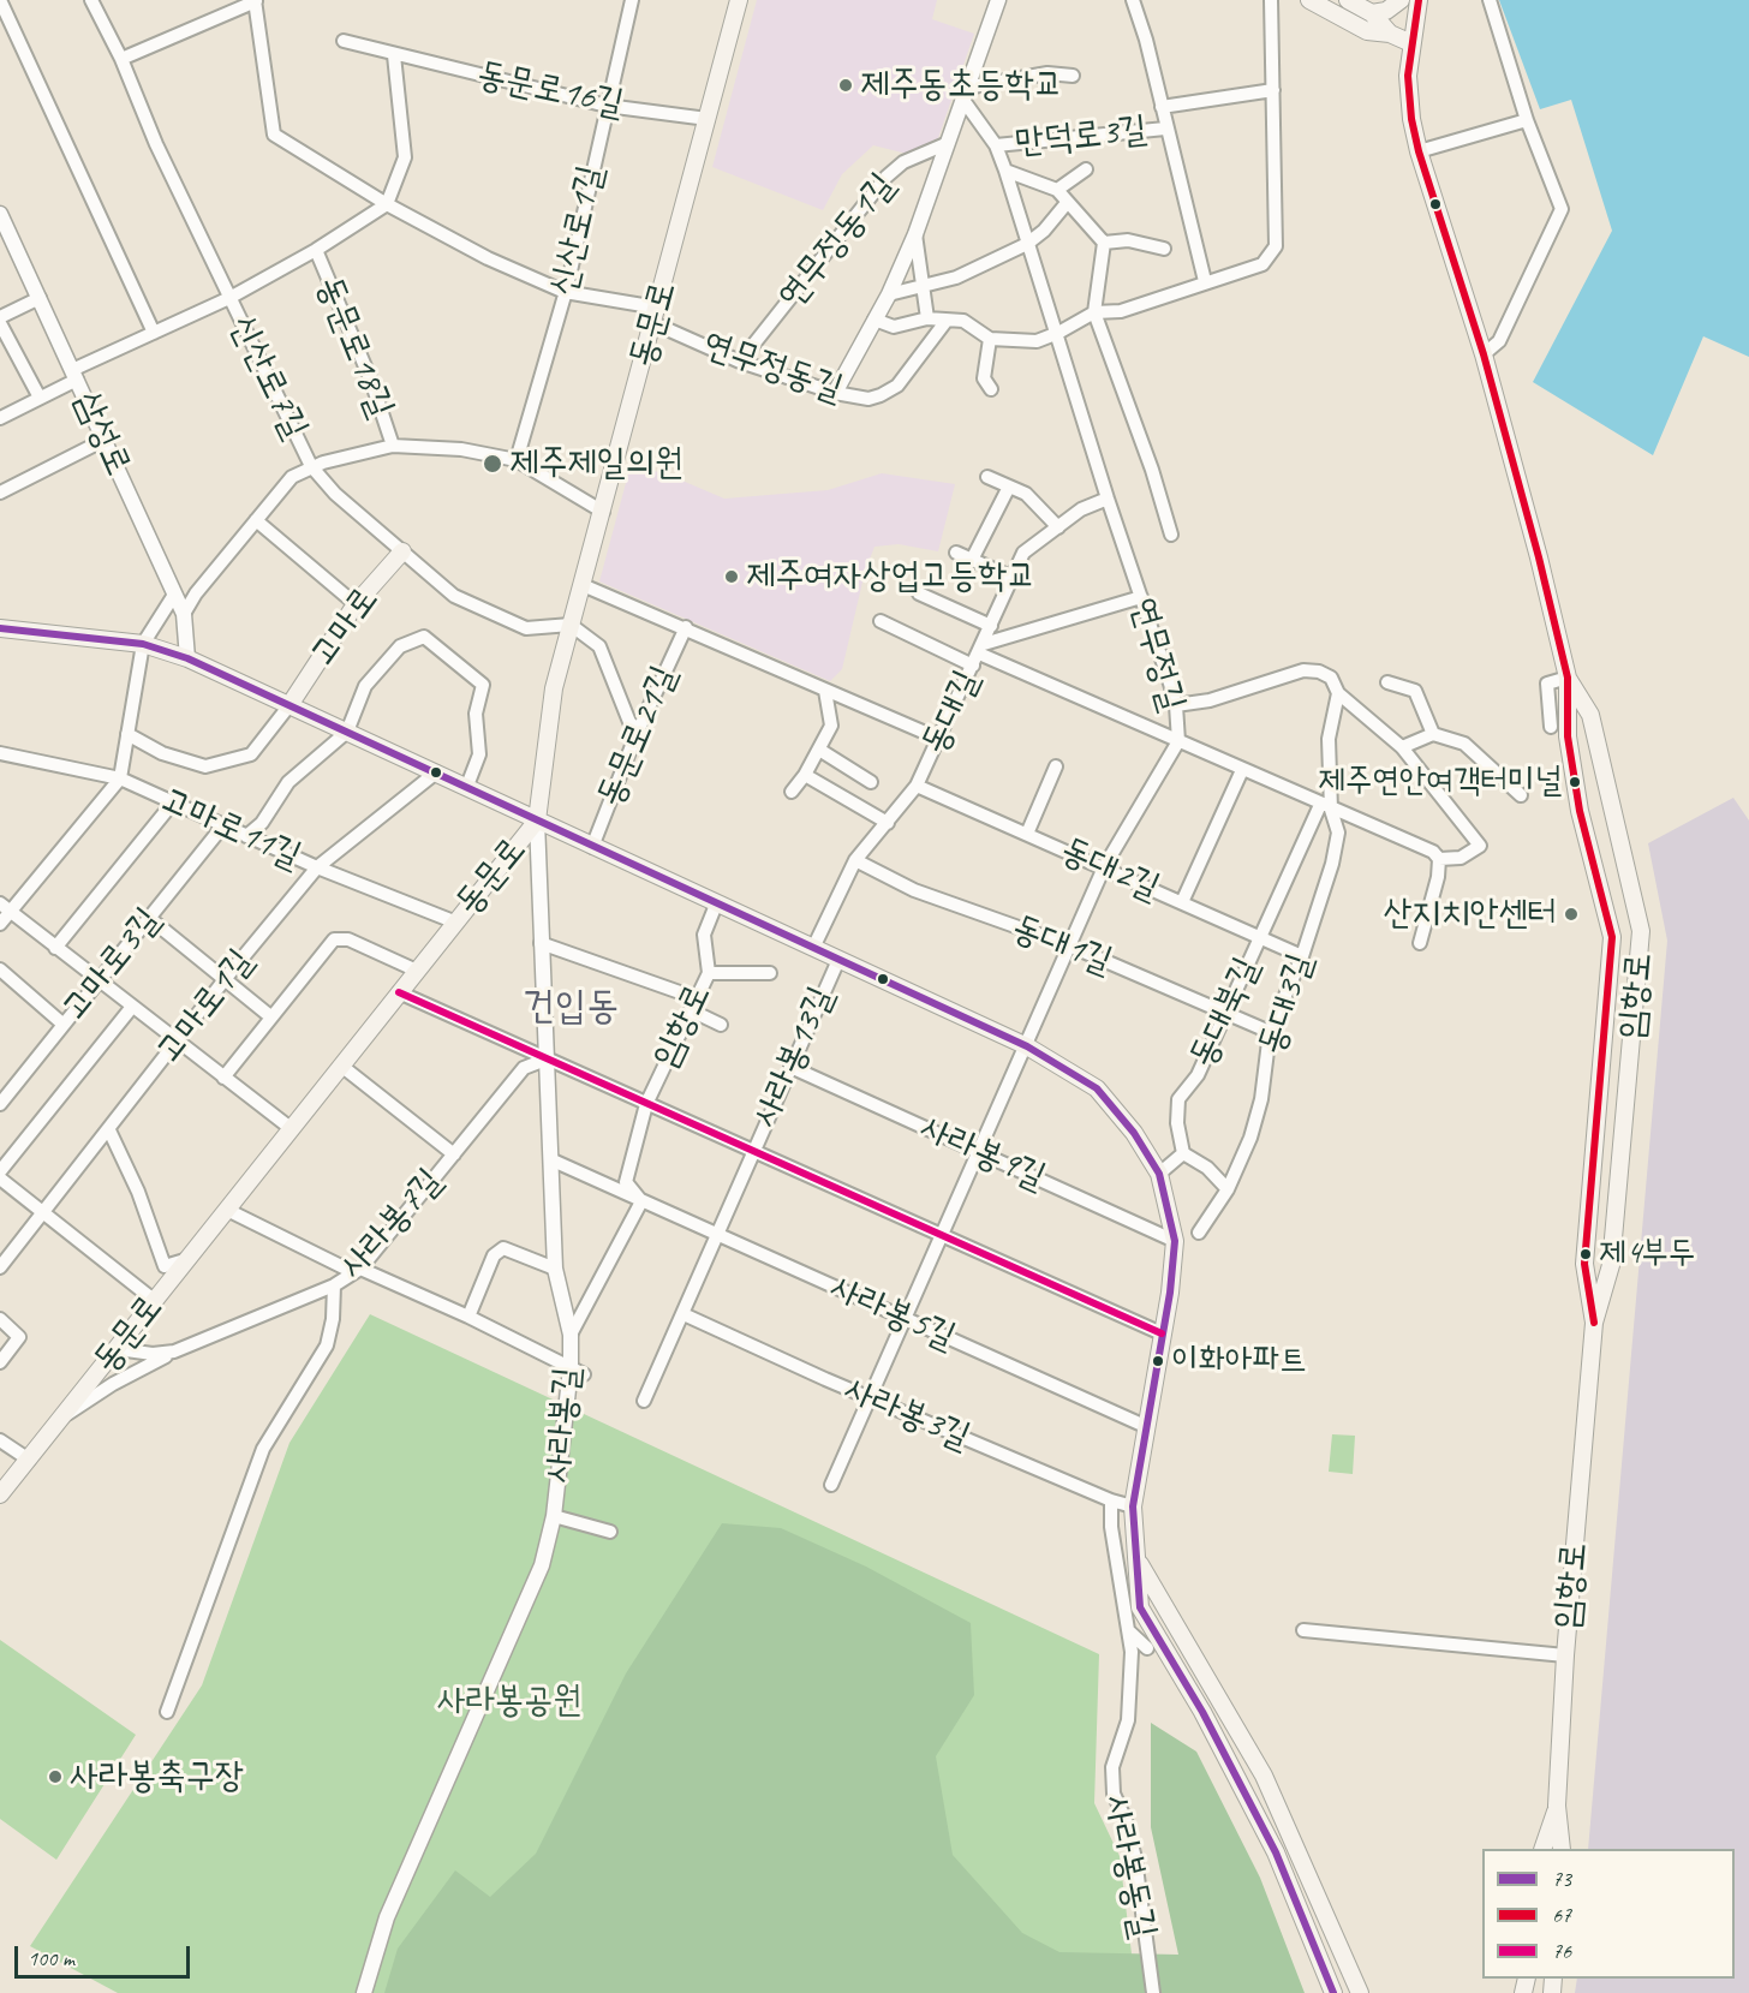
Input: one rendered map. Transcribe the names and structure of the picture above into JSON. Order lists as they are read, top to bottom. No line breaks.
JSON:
{"streets":{"main road":["동문로","고마로","임항로"],"street":["동문로16길","만덕로3길","신산로1길","연무정동1길","동문로18길","연무정동길","신산로7길","삼성로","연무정길","동대길","동문로21길","고마로11길","동대2길","동대1길","고마로3길","동대3길","고마로1길","동대북길","사라봉13길","사라봉9길","사라봉7길","사라봉5길","사라봉3길","사라봉길","사라봉동길"]},"crossings":[["동문로16길","신산로1길"],["동문로16길","동문로"],["만덕로3길","연무정길"],["연무정동1길","연무정동길"],["동문로","연무정동길"],["동문로","신산로7길"],["동문로","고마로"],["동문로","동문로21길"],["동문로","고마로11길"],["동문로","사라봉7길"],["동문로","사라봉길"],["동문로18길","신산로7길"],["동문로18길","삼성로"],["신산로7길","고마로"],["삼성로","고마로"],["고마로","고마로1길"],["고마로","사라봉길"],["연무정길","동대길"],["연무정길","동대2길"],["연무정길","동대1길"],["연무정길","사라봉9길"],["연무정길","사라봉5길"],["연무정길","사라봉3길"],["동대길","동문로21길"],["동대길","동대2길"],["동대길","동대1길"],["고마로11길","고마로3길"],["고마로11길","고마로1길"],["동대2길","동대3길"],["동대2길","동대북길"],["동대1길","동대3길"],["동대1길","동대북길"],["임항로","사라봉5길"],["동대3길","동대북길"],["사라봉13길","사라봉9길"],["사라봉13길","사라봉5길"],["사라봉13길","사라봉3길"],["사라봉7길","사라봉길"],["사라봉5길","사라봉길"],["사라봉3길","사라봉동길"]],"districts":["건입동"],"parks":["사라봉공원"],"places":["제주동초등학교","제주제일의원","제주여자상업고등학교","제주연안여객터미널","산지치안센터","제4부두","이화아파트","사라봉축구장"],"lines":["transit line 67","transit line 73","transit line 76"],"legend":["73","67","76"],"scale_bar":"100 m"}
